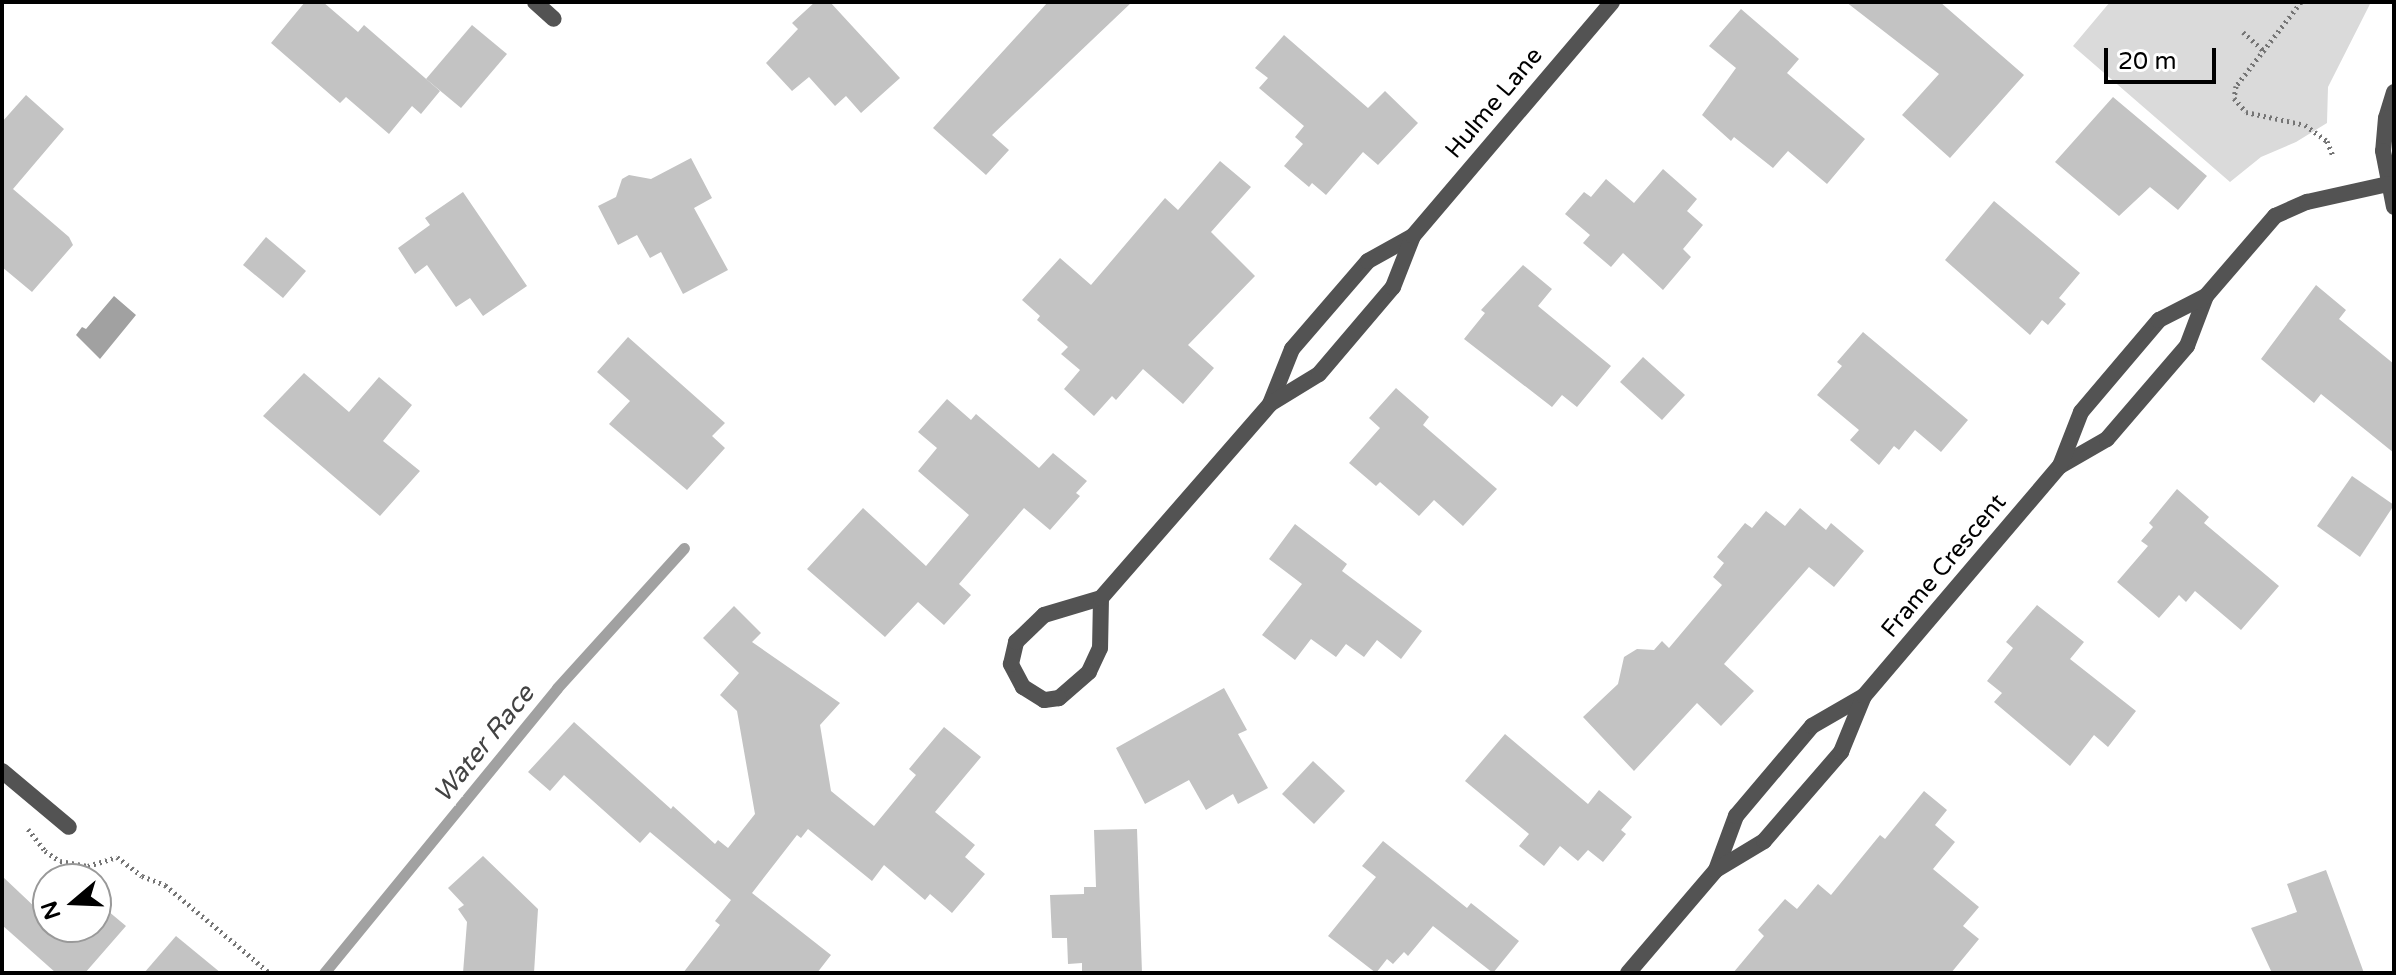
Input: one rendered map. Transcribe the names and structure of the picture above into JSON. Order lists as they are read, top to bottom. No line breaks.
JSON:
{"streets":{"street":["Hulme Lane","Frame Crescent"]},"water":["Water Race"],"scale_bar":"20 m","north":"left"}
